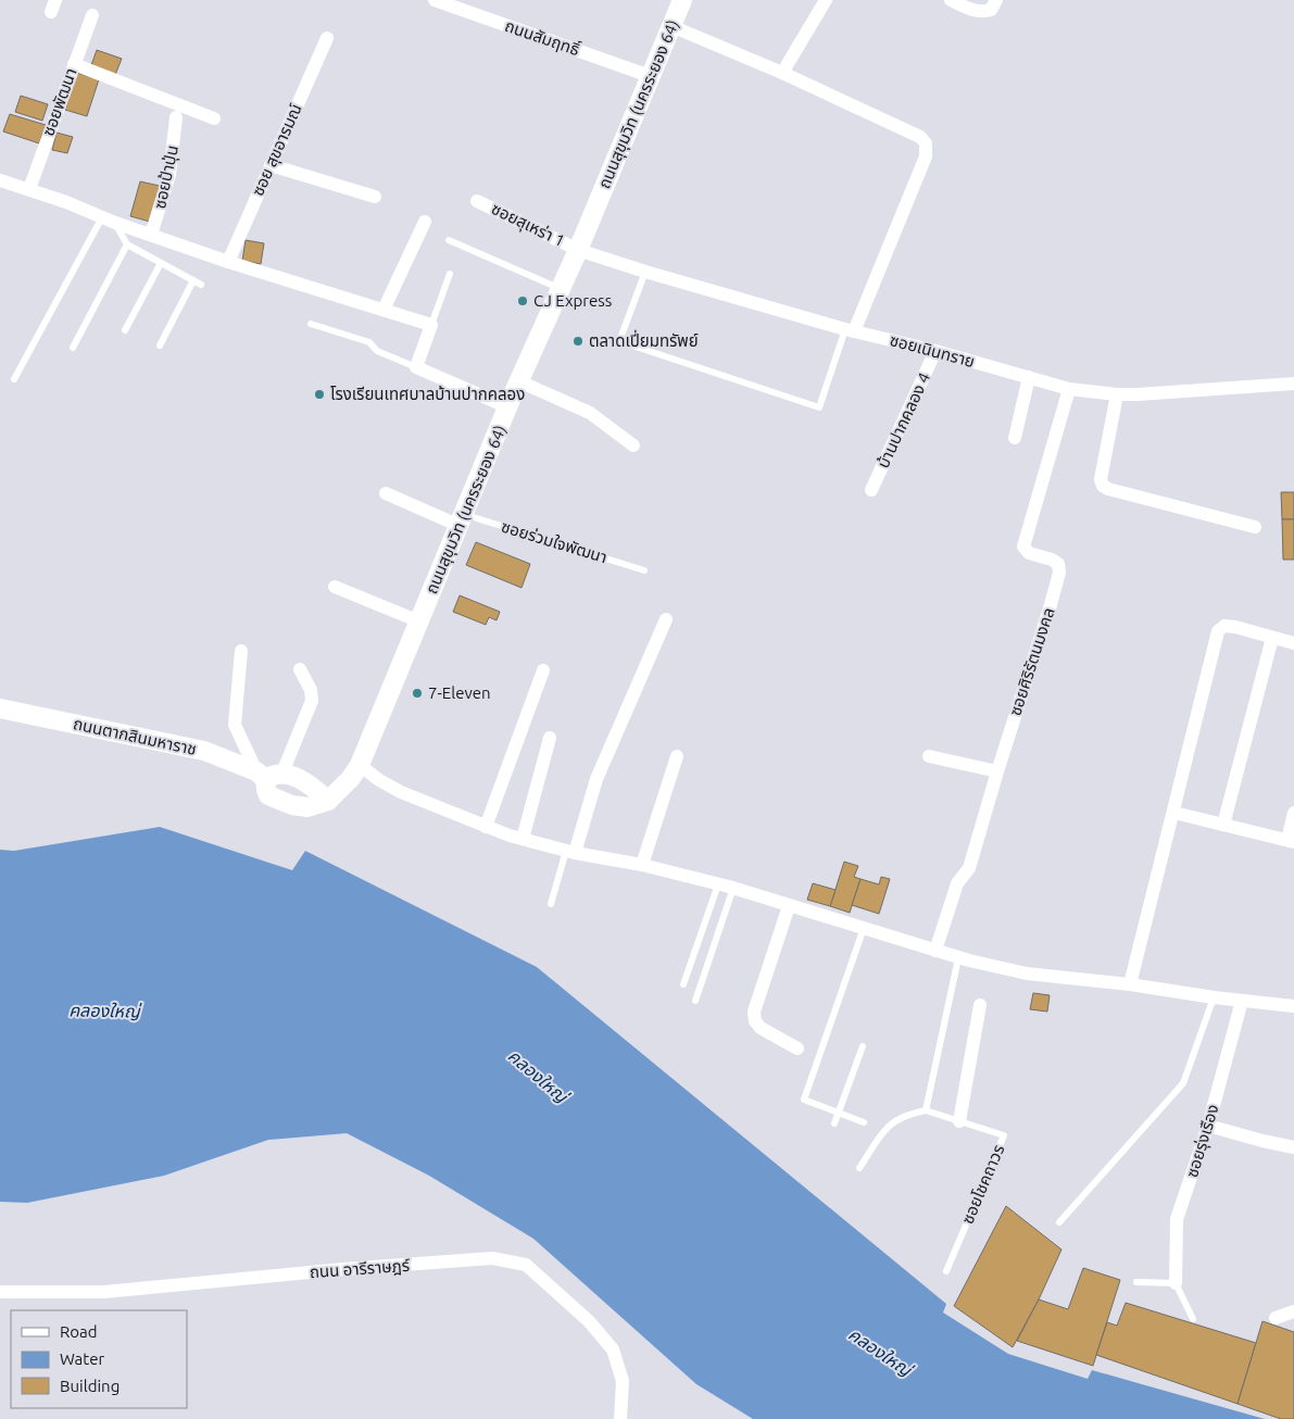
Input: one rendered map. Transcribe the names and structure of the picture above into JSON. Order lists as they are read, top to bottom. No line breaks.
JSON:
{"streets":{"street":["ถนนสัมฤทธิ์","ซอยพัฒนา","ถนนสุขุมวิท (นครระยอง 64)","ซอย สุขอารมณ์","ซอยป้าปุ่น","ซอยสุเหร่า 1","ซอยเนินทราย","บ้านปากคลอง 4","ซอยศิริรัตนมงคล","ถนนตากสินมหาราช","ซอยรุ่งเรือง","ถนน อารีราษฎร์"],"lane":["ซอยร่วมใจพัฒนา","ซอยโชคถาวร"]},"crossings":[["ถนนสัมฤทธิ์","ถนนสุขุมวิท (นครระยอง 64)"],["ถนนสุขุมวิท (นครระยอง 64)","ซอยสุเหร่า 1"],["ถนนสุขุมวิท (นครระยอง 64)","ซอยเนินทราย"],["ถนนสุขุมวิท (นครระยอง 64)","ซอยร่วมใจพัฒนา"],["ถนนสุขุมวิท (นครระยอง 64)","ถนนตากสินมหาราช"],["ซอยสุเหร่า 1","ซอยเนินทราย"],["ซอยเนินทราย","บ้านปากคลอง 4"],["ซอยเนินทราย","ซอยศิริรัตนมงคล"]],"water":["คลองใหญ่"],"places":["CJ Express","ตลาดเปี่ยมทรัพย์","โรงเรียนเทศบาลบ้านปากคลอง","7-Eleven"],"legend":["Road","Water","Building"]}
